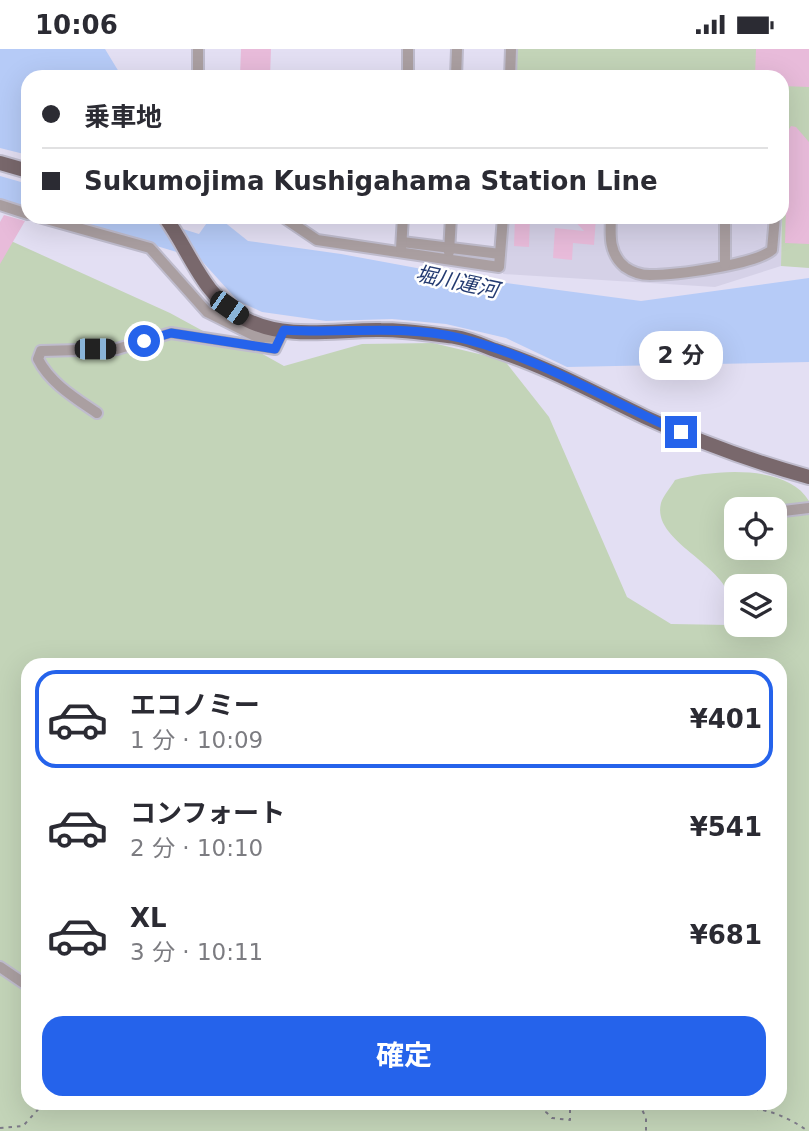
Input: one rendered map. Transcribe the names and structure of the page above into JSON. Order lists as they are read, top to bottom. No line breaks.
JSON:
{"water":["堀川運河"],"page":{"status":"10:06","banner":["乗車地","Sukumojima Kushigahama Station Line"],"bubble":"2 分","list":[{"name":"エコノミー","note":"1 分 · 10:09","value":"¥401"},{"name":"コンフォート","note":"2 分 · 10:10","value":"¥541"},{"name":"XL","note":"3 分 · 10:11","value":"¥681"}],"buttons":"確定"}}
